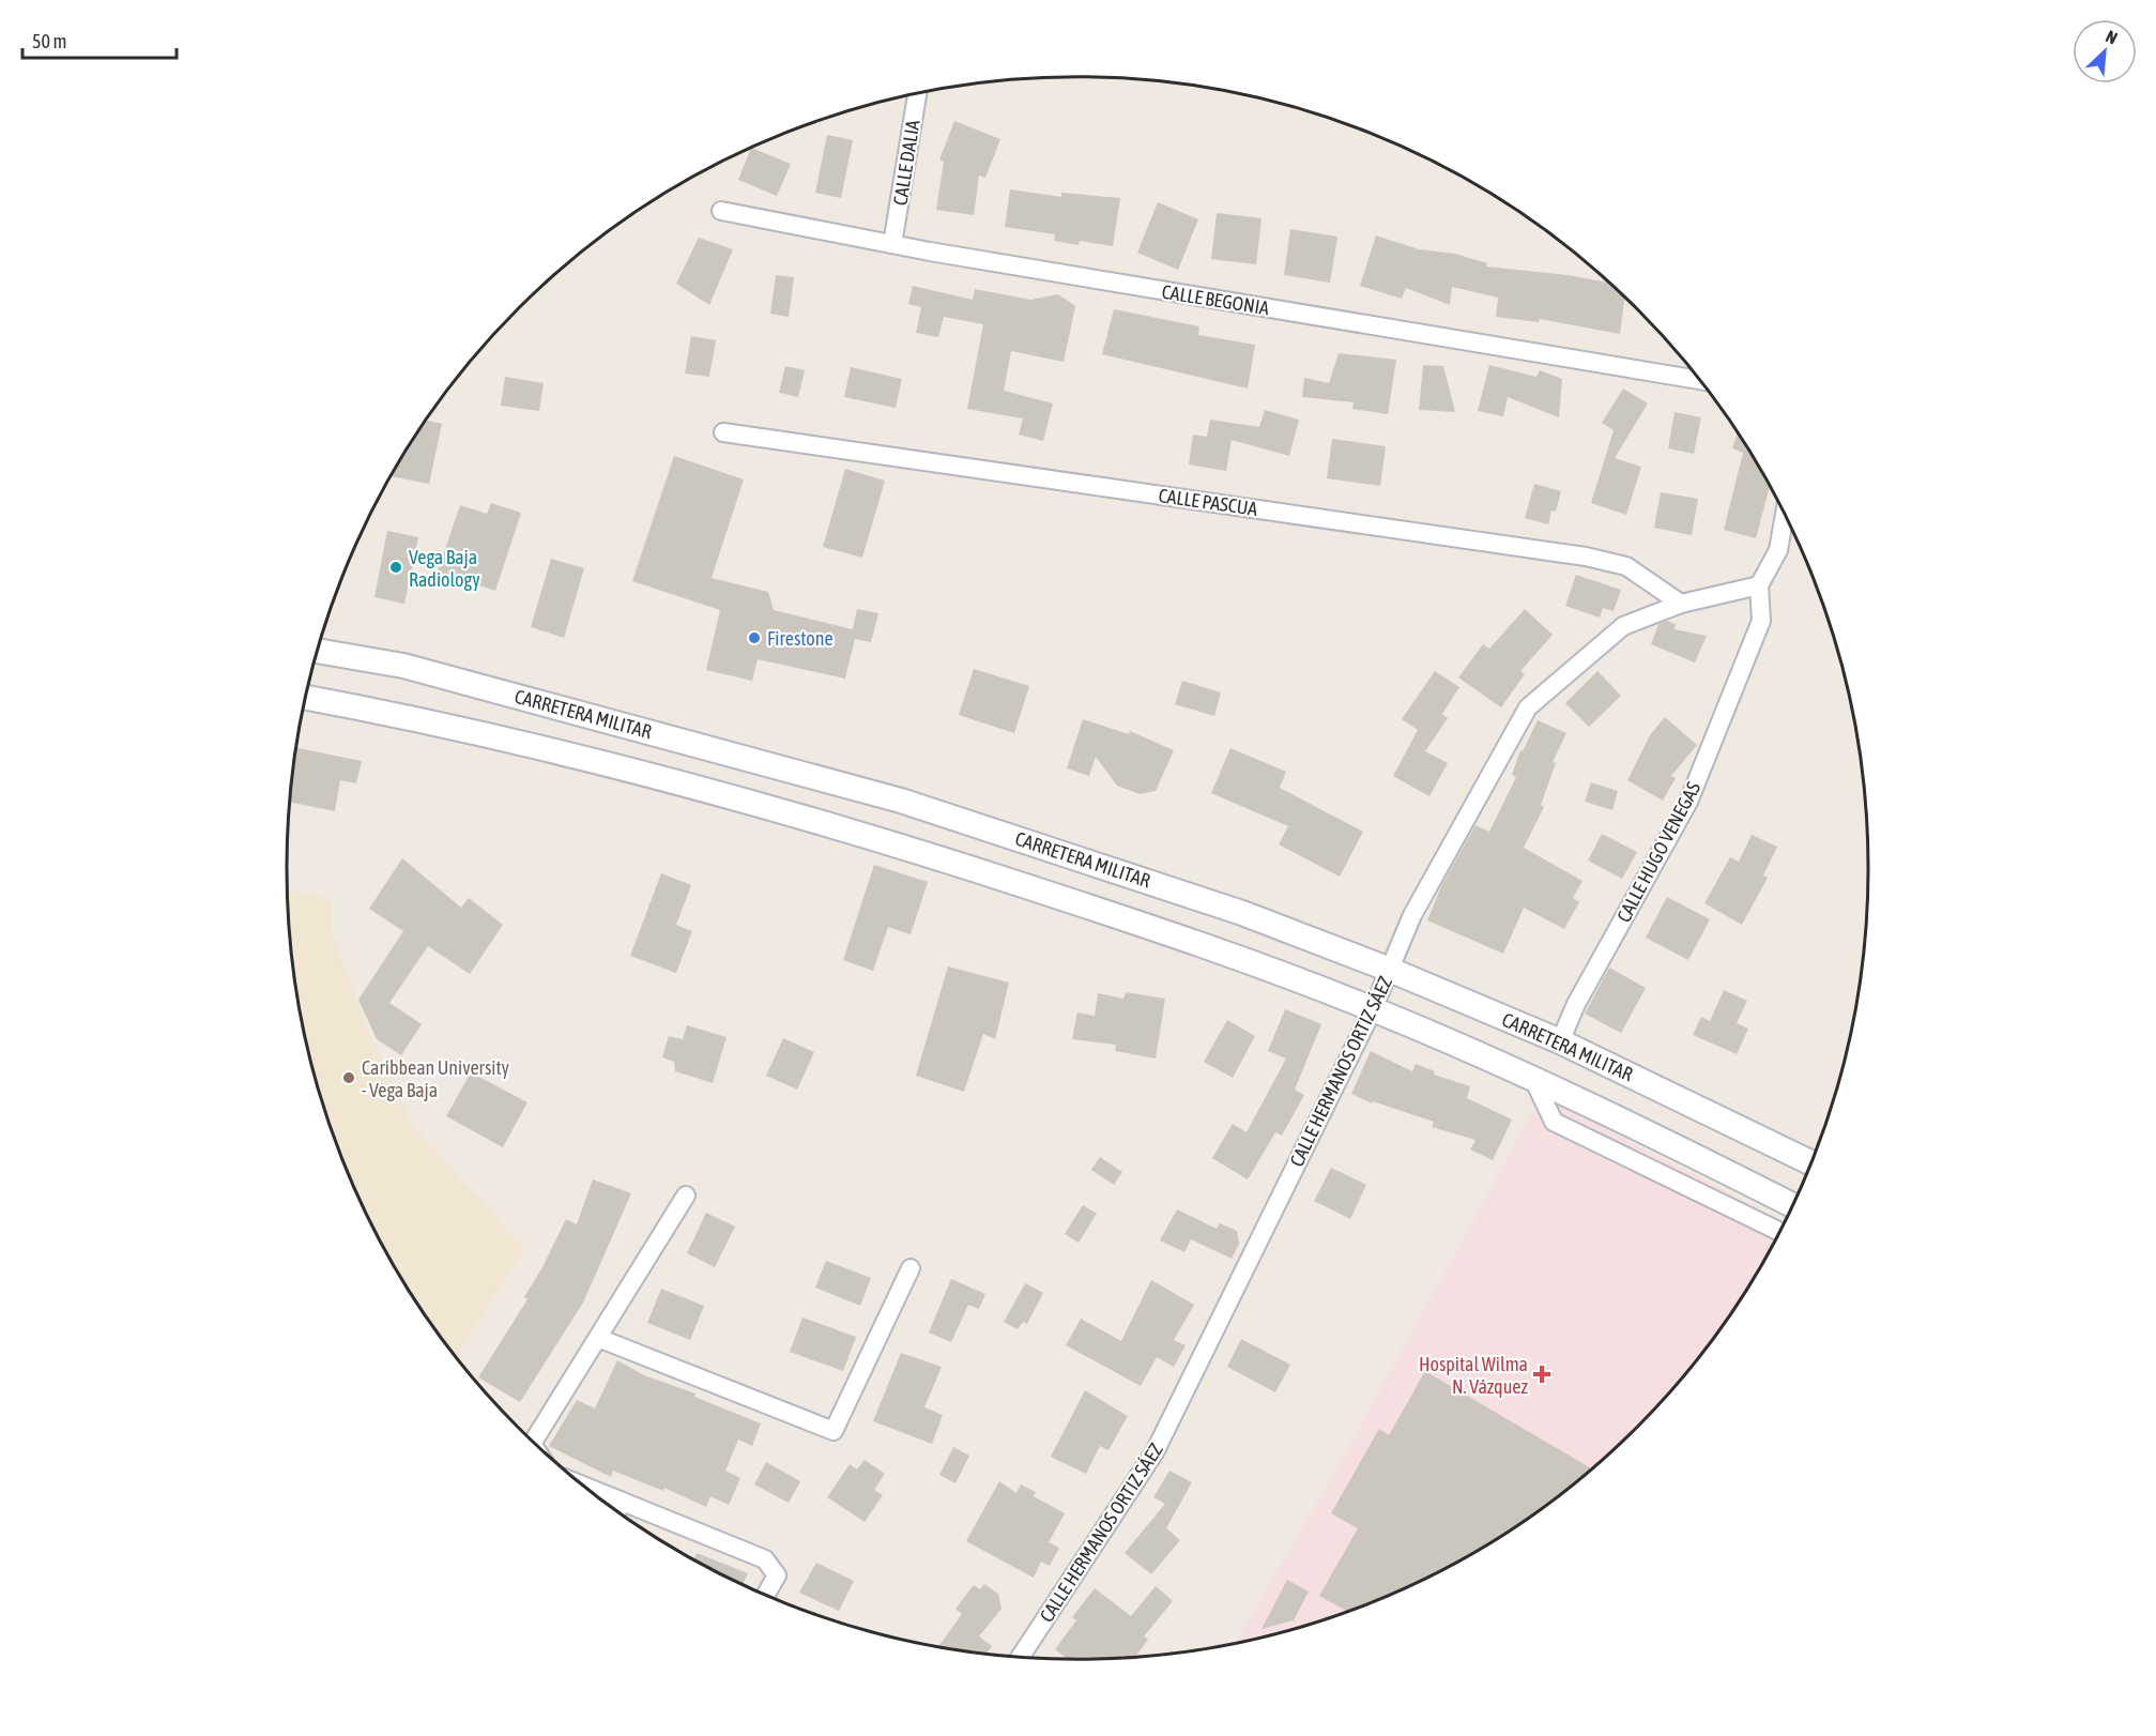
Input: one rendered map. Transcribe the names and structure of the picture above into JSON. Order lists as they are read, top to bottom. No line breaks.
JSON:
{"streets":{"main road":["CARRETERA MILITAR"],"street":["CALLE DALIA","CALLE BEGONIA","CALLE PASCUA","CALLE HUGO VENEGAS","CALLE HERMANOS ORTIZ SÁEZ"]},"crossings":[["CALLE DALIA","CALLE BEGONIA"],["CALLE PASCUA","CALLE HERMANOS ORTIZ SÁEZ"],["CARRETERA MILITAR","CALLE HUGO VENEGAS"],["CARRETERA MILITAR","CALLE HERMANOS ORTIZ SÁEZ"],["CALLE HUGO VENEGAS","CALLE HERMANOS ORTIZ SÁEZ"]],"places":{"other":["Vega Baja Radiology","Firestone","Caribbean University - Vega Baja"],"health":["Hospital Wilma N. Vázquez"]},"scale_bar":"50 m","north":"top right"}
